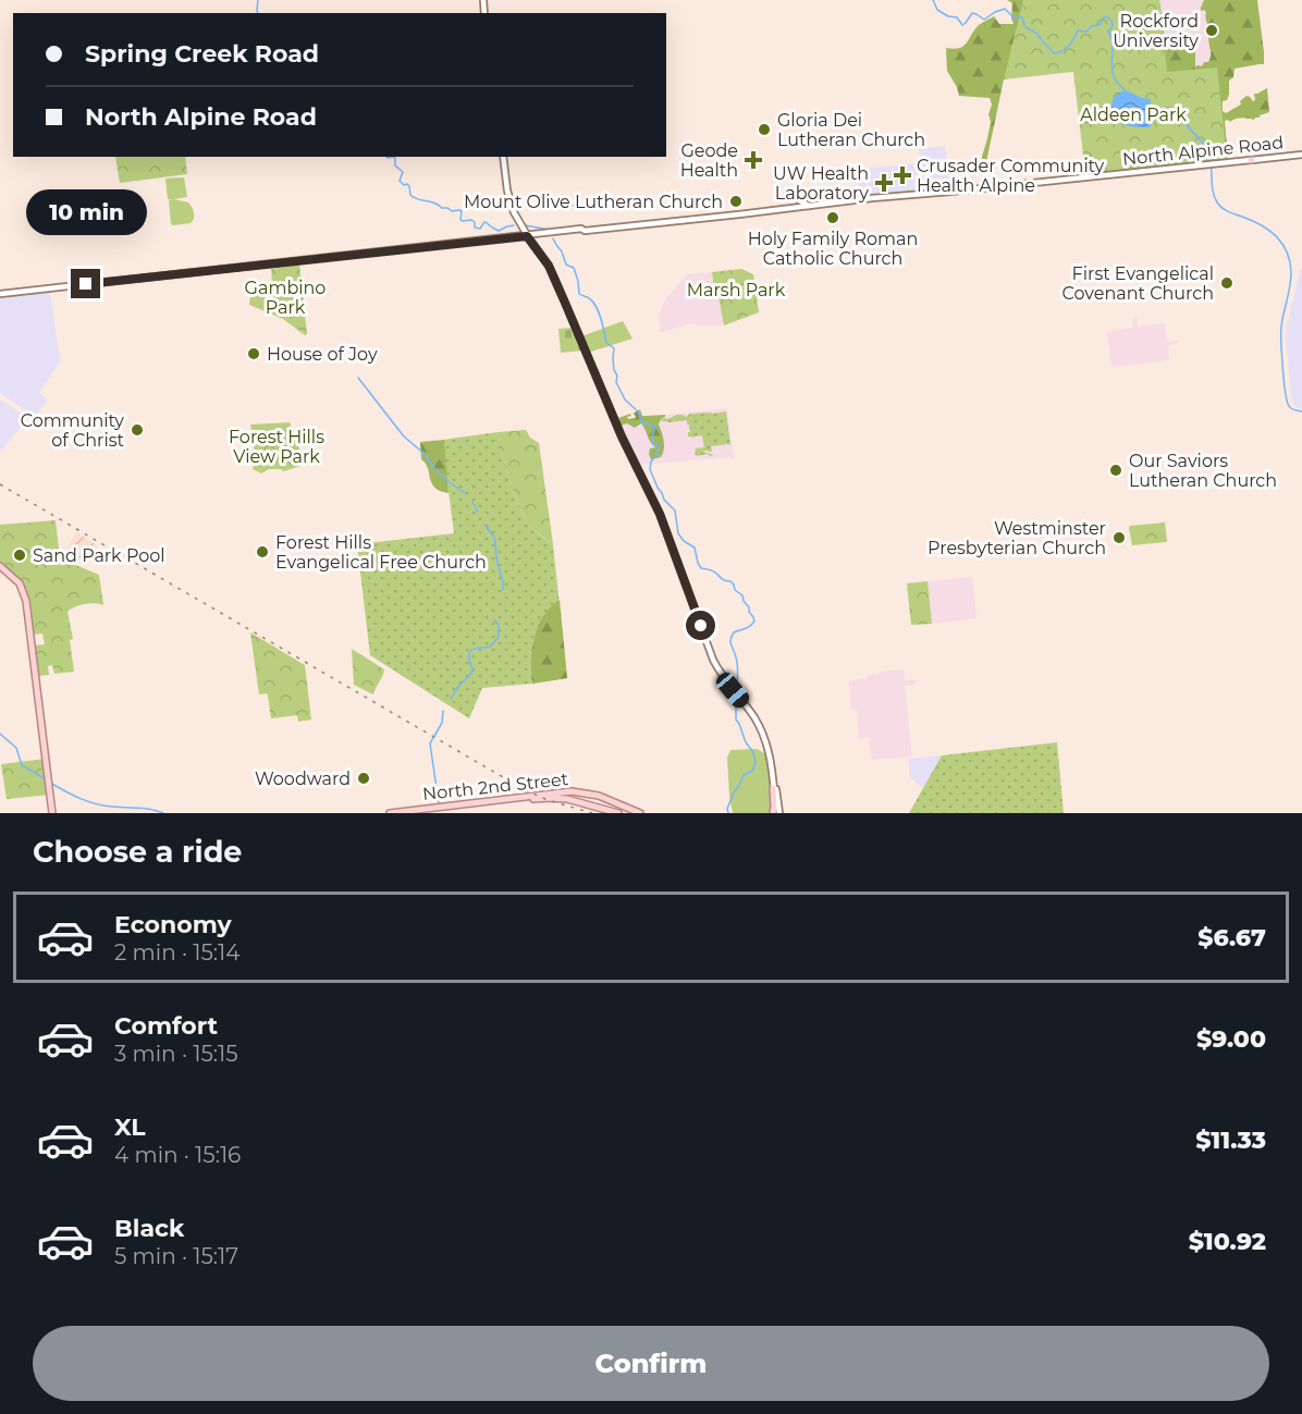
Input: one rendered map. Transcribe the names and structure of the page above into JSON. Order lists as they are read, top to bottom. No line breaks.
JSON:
{"streets":{"main road":["North Alpine Road","North 2nd Street"]},"parks":["Aldeen Park","Gambino Park","Marsh Park","Forest Hills View Park"],"places":{"other":["Rockford University","Gloria Dei Lutheran Church","Mount Olive Lutheran Church","Holy Family Roman Catholic Church","First Evangelical Covenant Church","House of Joy","Community of Christ","Our Saviors Lutheran Church","Westminster Presbyterian Church","Forest Hills Evangelical Free Church","Sand Park Pool","Woodward"],"health":["Geode Health","Crusader Community Health Alpine","UW Health Laboratory"]},"page":{"banner":["Spring Creek Road","North Alpine Road"],"bubble":"10 min","heading":"Choose a ride","list":[{"name":"Economy","note":"2 min · 15:14","value":"$6.67"},{"name":"Comfort","note":"3 min · 15:15","value":"$9.00"},{"name":"XL","note":"4 min · 15:16","value":"$11.33"},{"name":"Black","note":"5 min · 15:17","value":"$10.92"}],"buttons":"Confirm"}}
